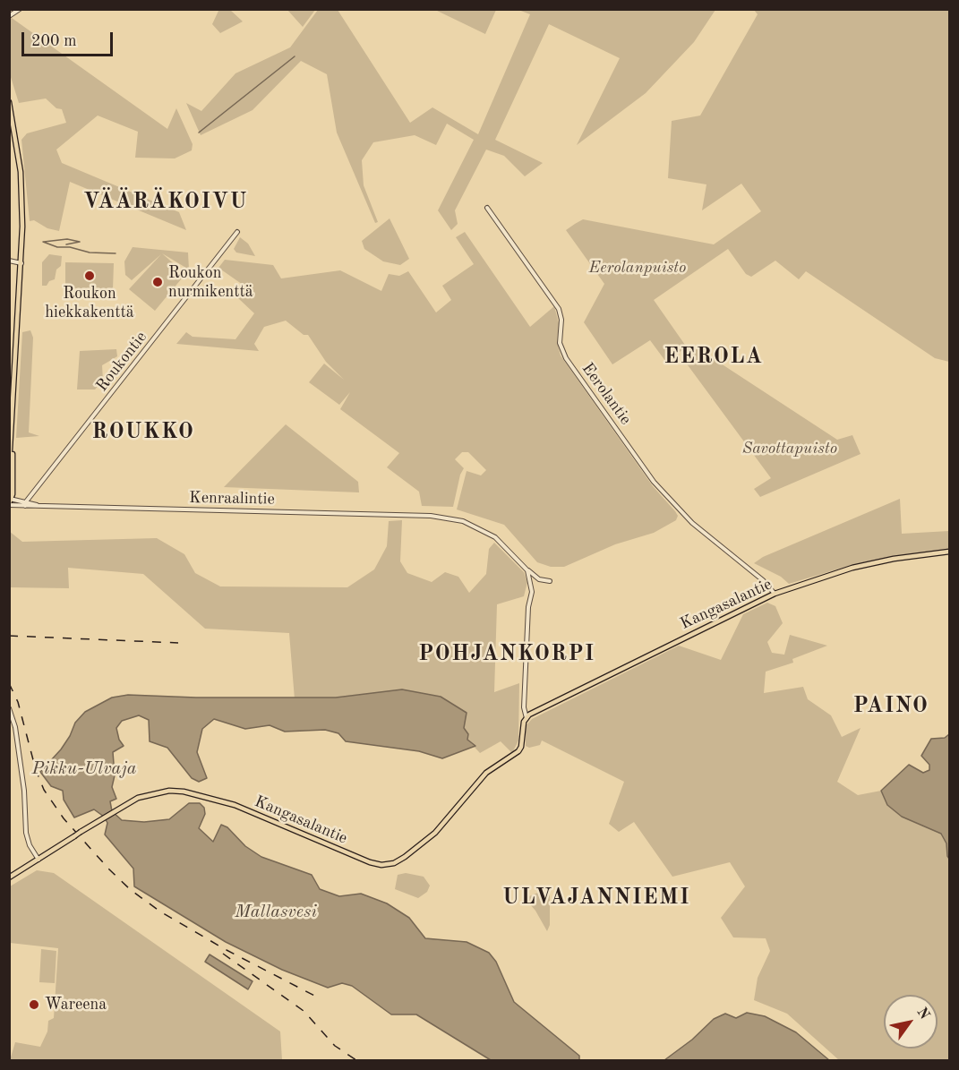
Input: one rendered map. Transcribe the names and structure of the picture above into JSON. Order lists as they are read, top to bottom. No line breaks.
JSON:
{"streets":{"main road":["Kangasalantie"],"street":["Roukontie","Eerolantie","Kenraalintie"]},"crossings":[["Roukontie","Kenraalintie"],["Eerolantie","Kangasalantie"]],"districts":["VÄÄRÄKOIVU","EEROLA","ROUKKO","POHJANKORPI","PAINO","ULVAJANNIEMI"],"water":["Pikku-Ulvaja","Mallasvesi"],"parks":["Eerolanpuisto","Savottapuisto"],"places":["Roukon hiekkakenttä","Roukon nurmikenttä","Wareena"],"scale_bar":"200 m","north":"top right"}
